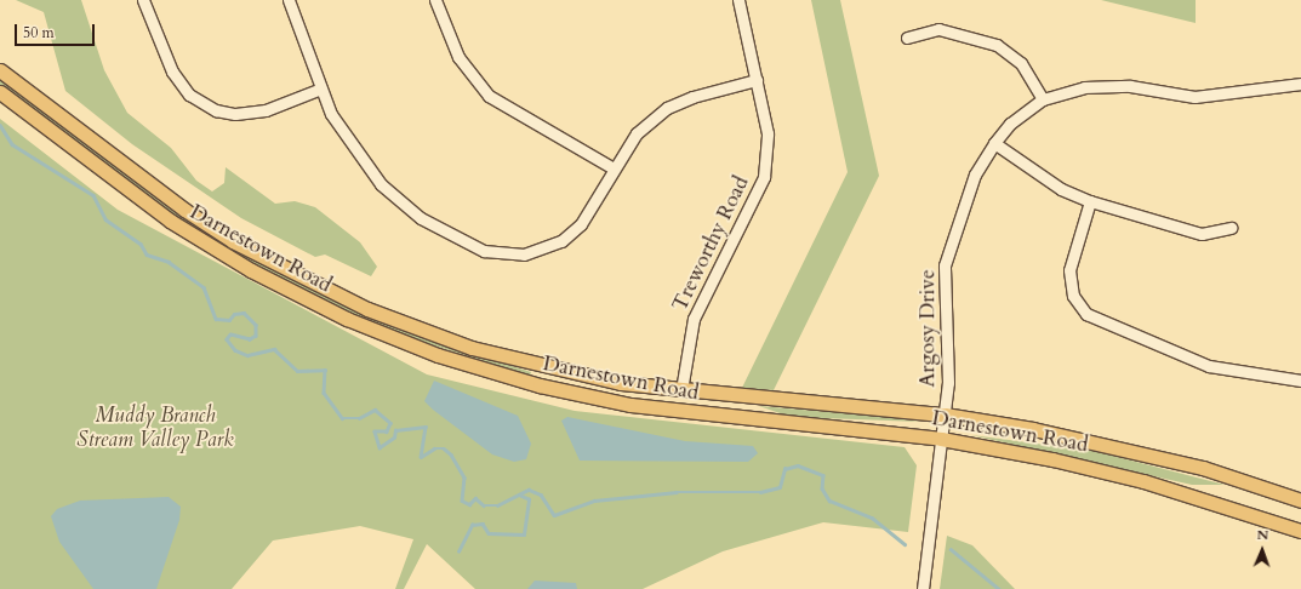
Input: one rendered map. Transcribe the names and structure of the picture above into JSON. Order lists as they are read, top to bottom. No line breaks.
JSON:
{"streets":{"main road":["Darnestown Road"],"street":["Treworthy Road","Argosy Drive"]},"crossings":[["Treworthy Road","Darnestown Road"],["Darnestown Road","Argosy Drive"]],"parks":["Muddy Branch Stream Valley Park"],"scale_bar":"50 m","north":"top"}
